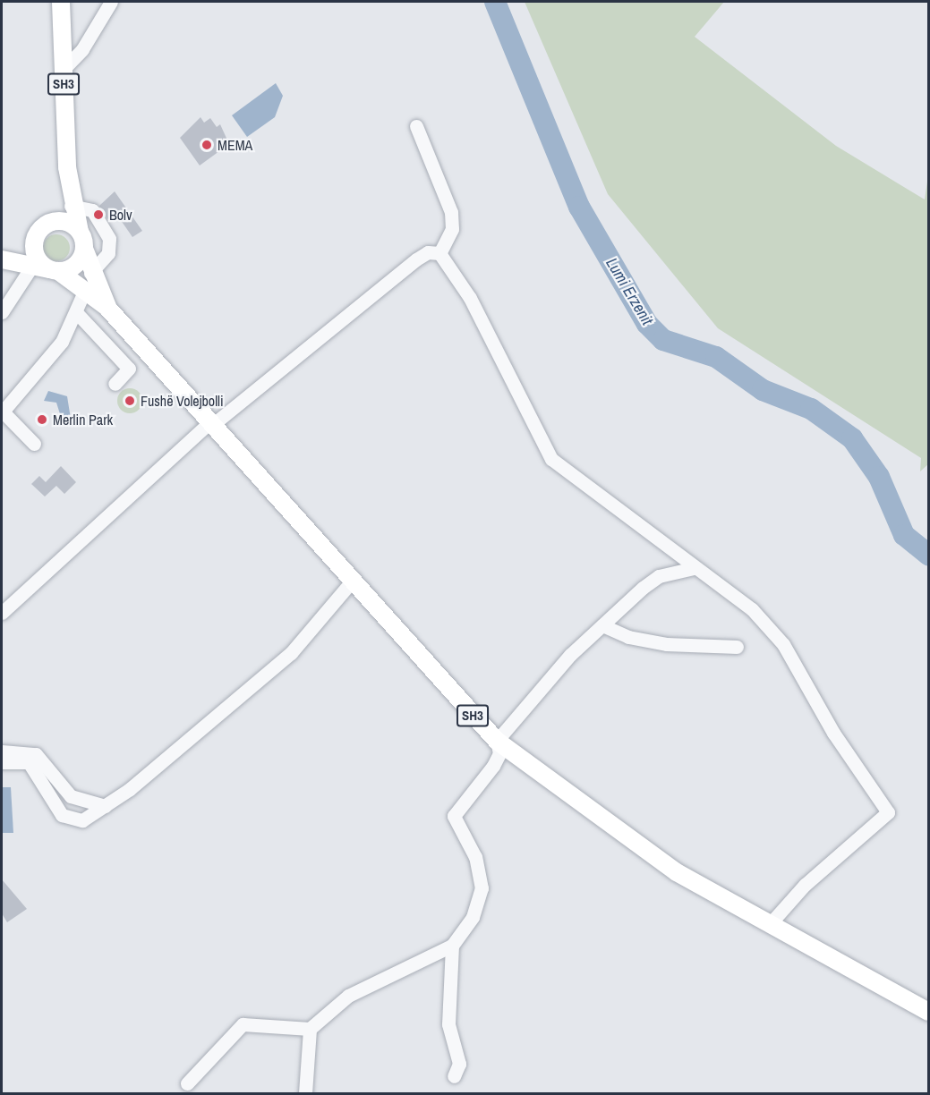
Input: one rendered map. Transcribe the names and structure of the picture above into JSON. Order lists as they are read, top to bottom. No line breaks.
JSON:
{"streets":{"main road":["SH3"]},"water":["Lumi Erzenit"],"places":["MEMA","Bolv","Fushë Volejbolli","Merlin Park"]}
